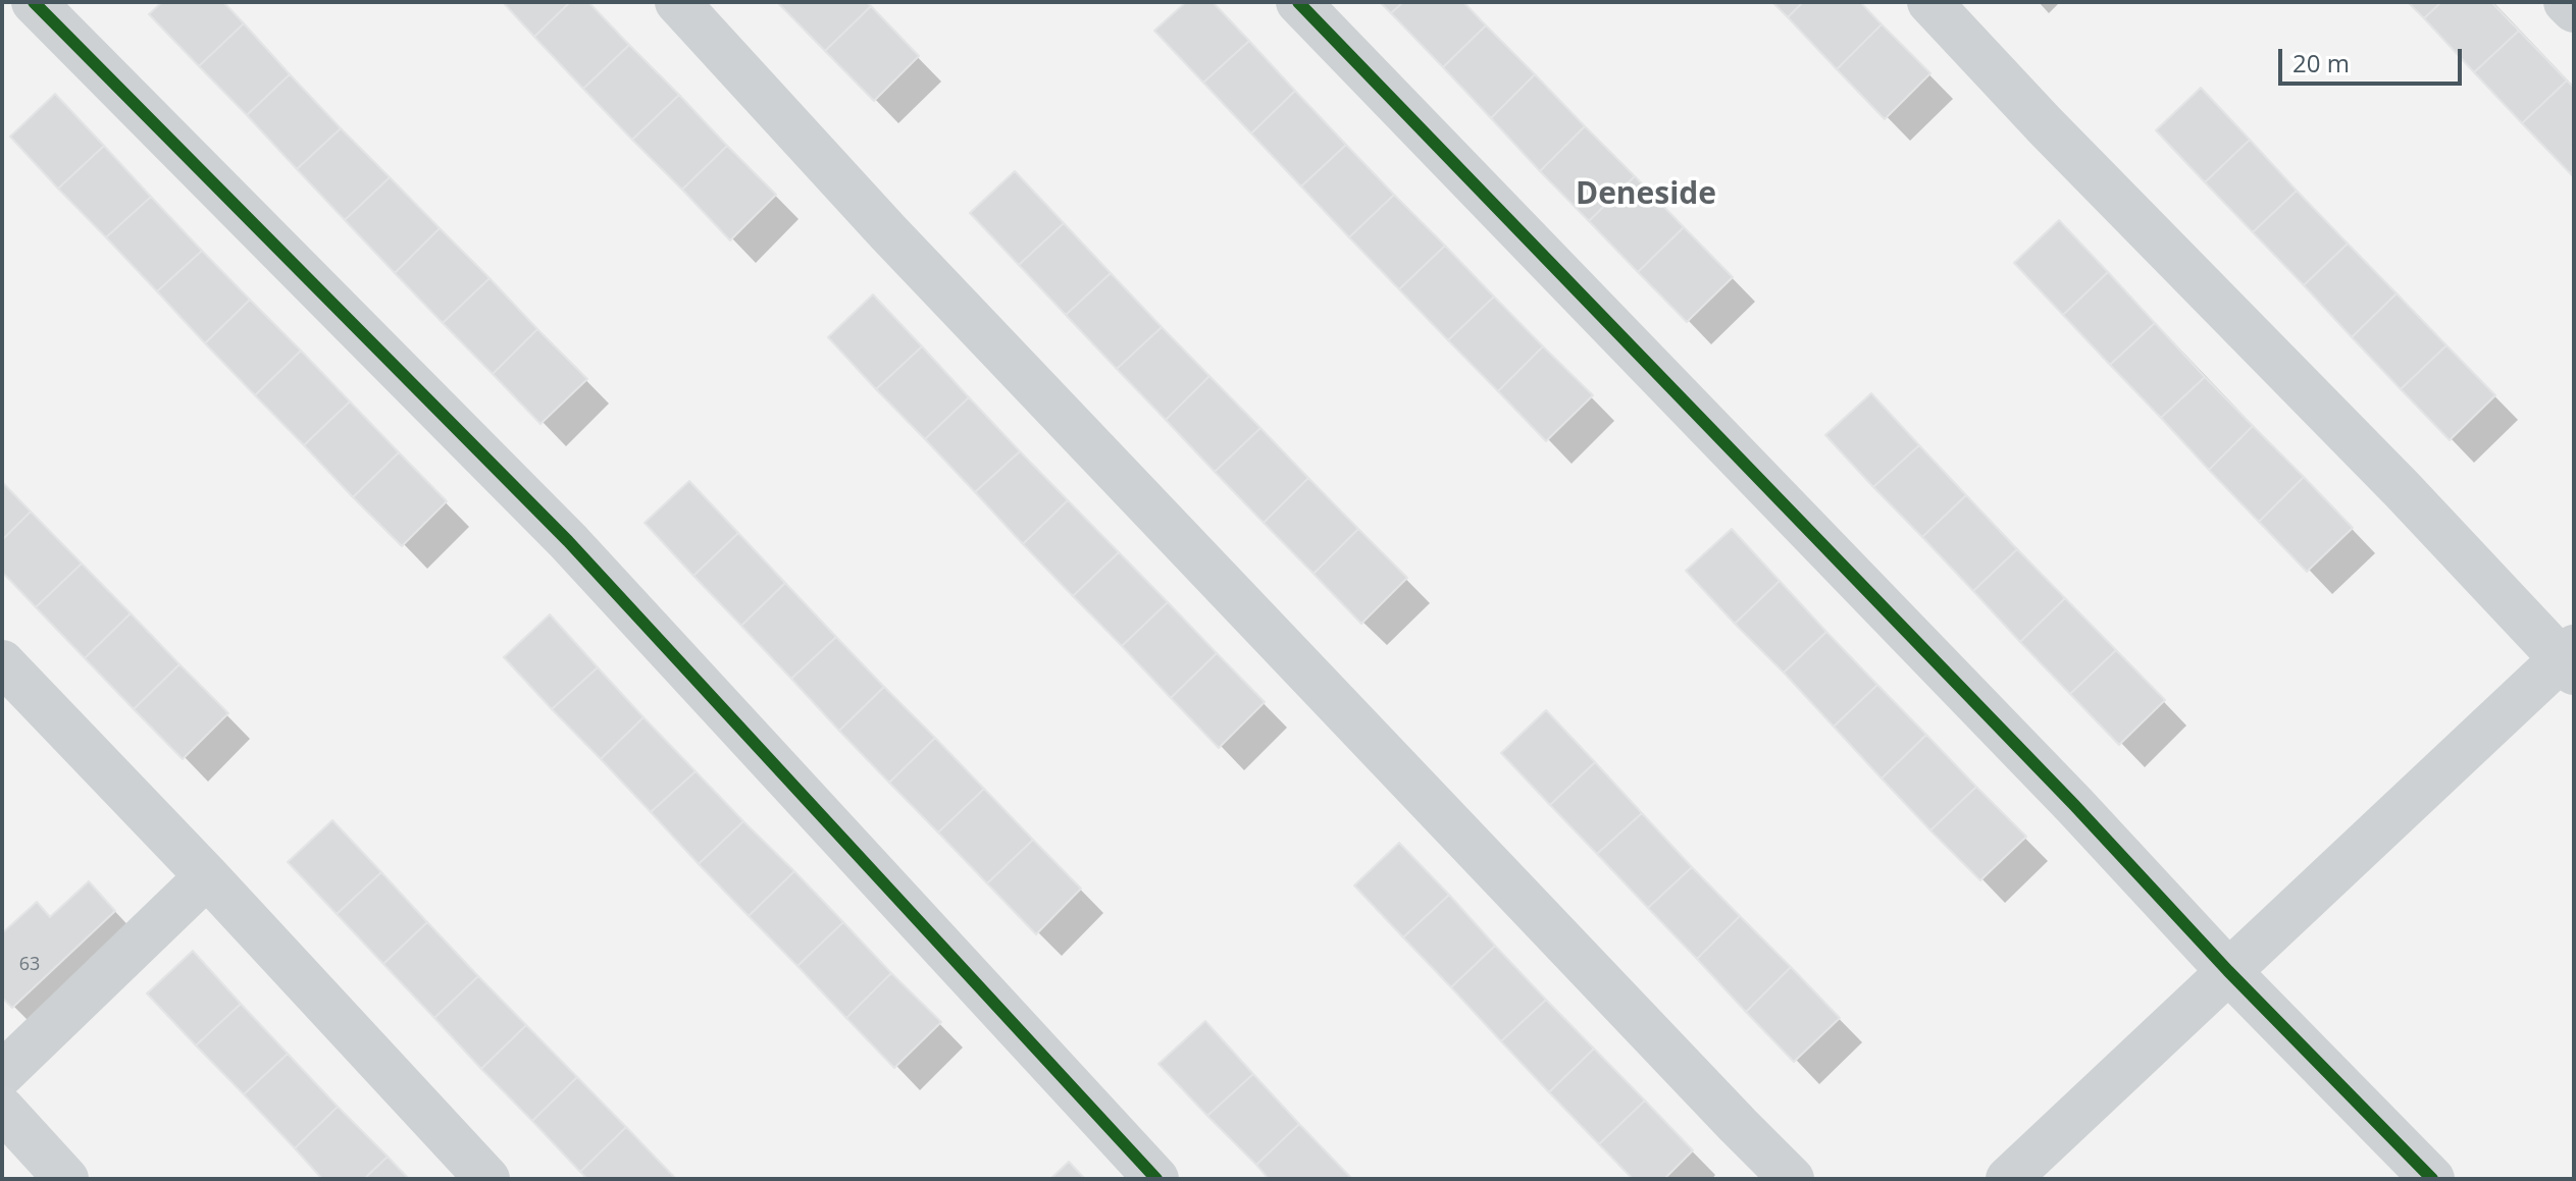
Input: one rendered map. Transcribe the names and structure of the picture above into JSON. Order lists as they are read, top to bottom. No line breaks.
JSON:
{"districts":["Deneside"],"house_numbers":["63"],"scale_bar":"20 m"}
